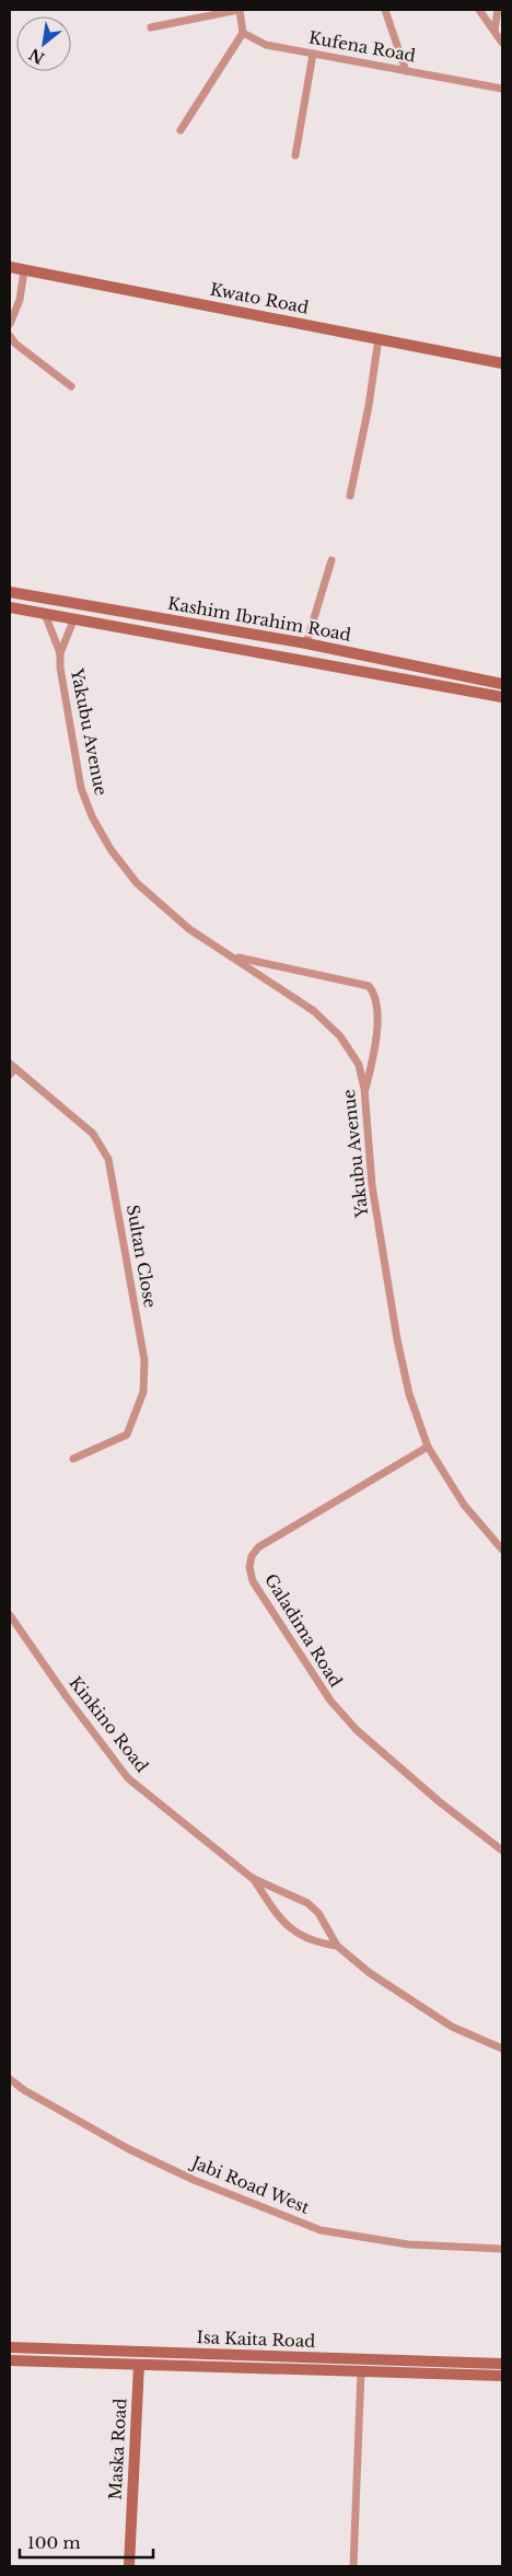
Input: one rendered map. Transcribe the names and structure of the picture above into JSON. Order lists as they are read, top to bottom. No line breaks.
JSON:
{"streets":{"street":["Kufena Road","Kwato Road","Kashim Ibrahim Road","Yakubu Avenue","Sultan Close","Galadima Road","Kinkino Road","Jabi Road West","Isa Kaita Road","Maska Road"]},"crossings":[["Kashim Ibrahim Road","Yakubu Avenue"],["Yakubu Avenue","Galadima Road"],["Isa Kaita Road","Maska Road"]],"scale_bar":"100 m","north":"bottom left"}
